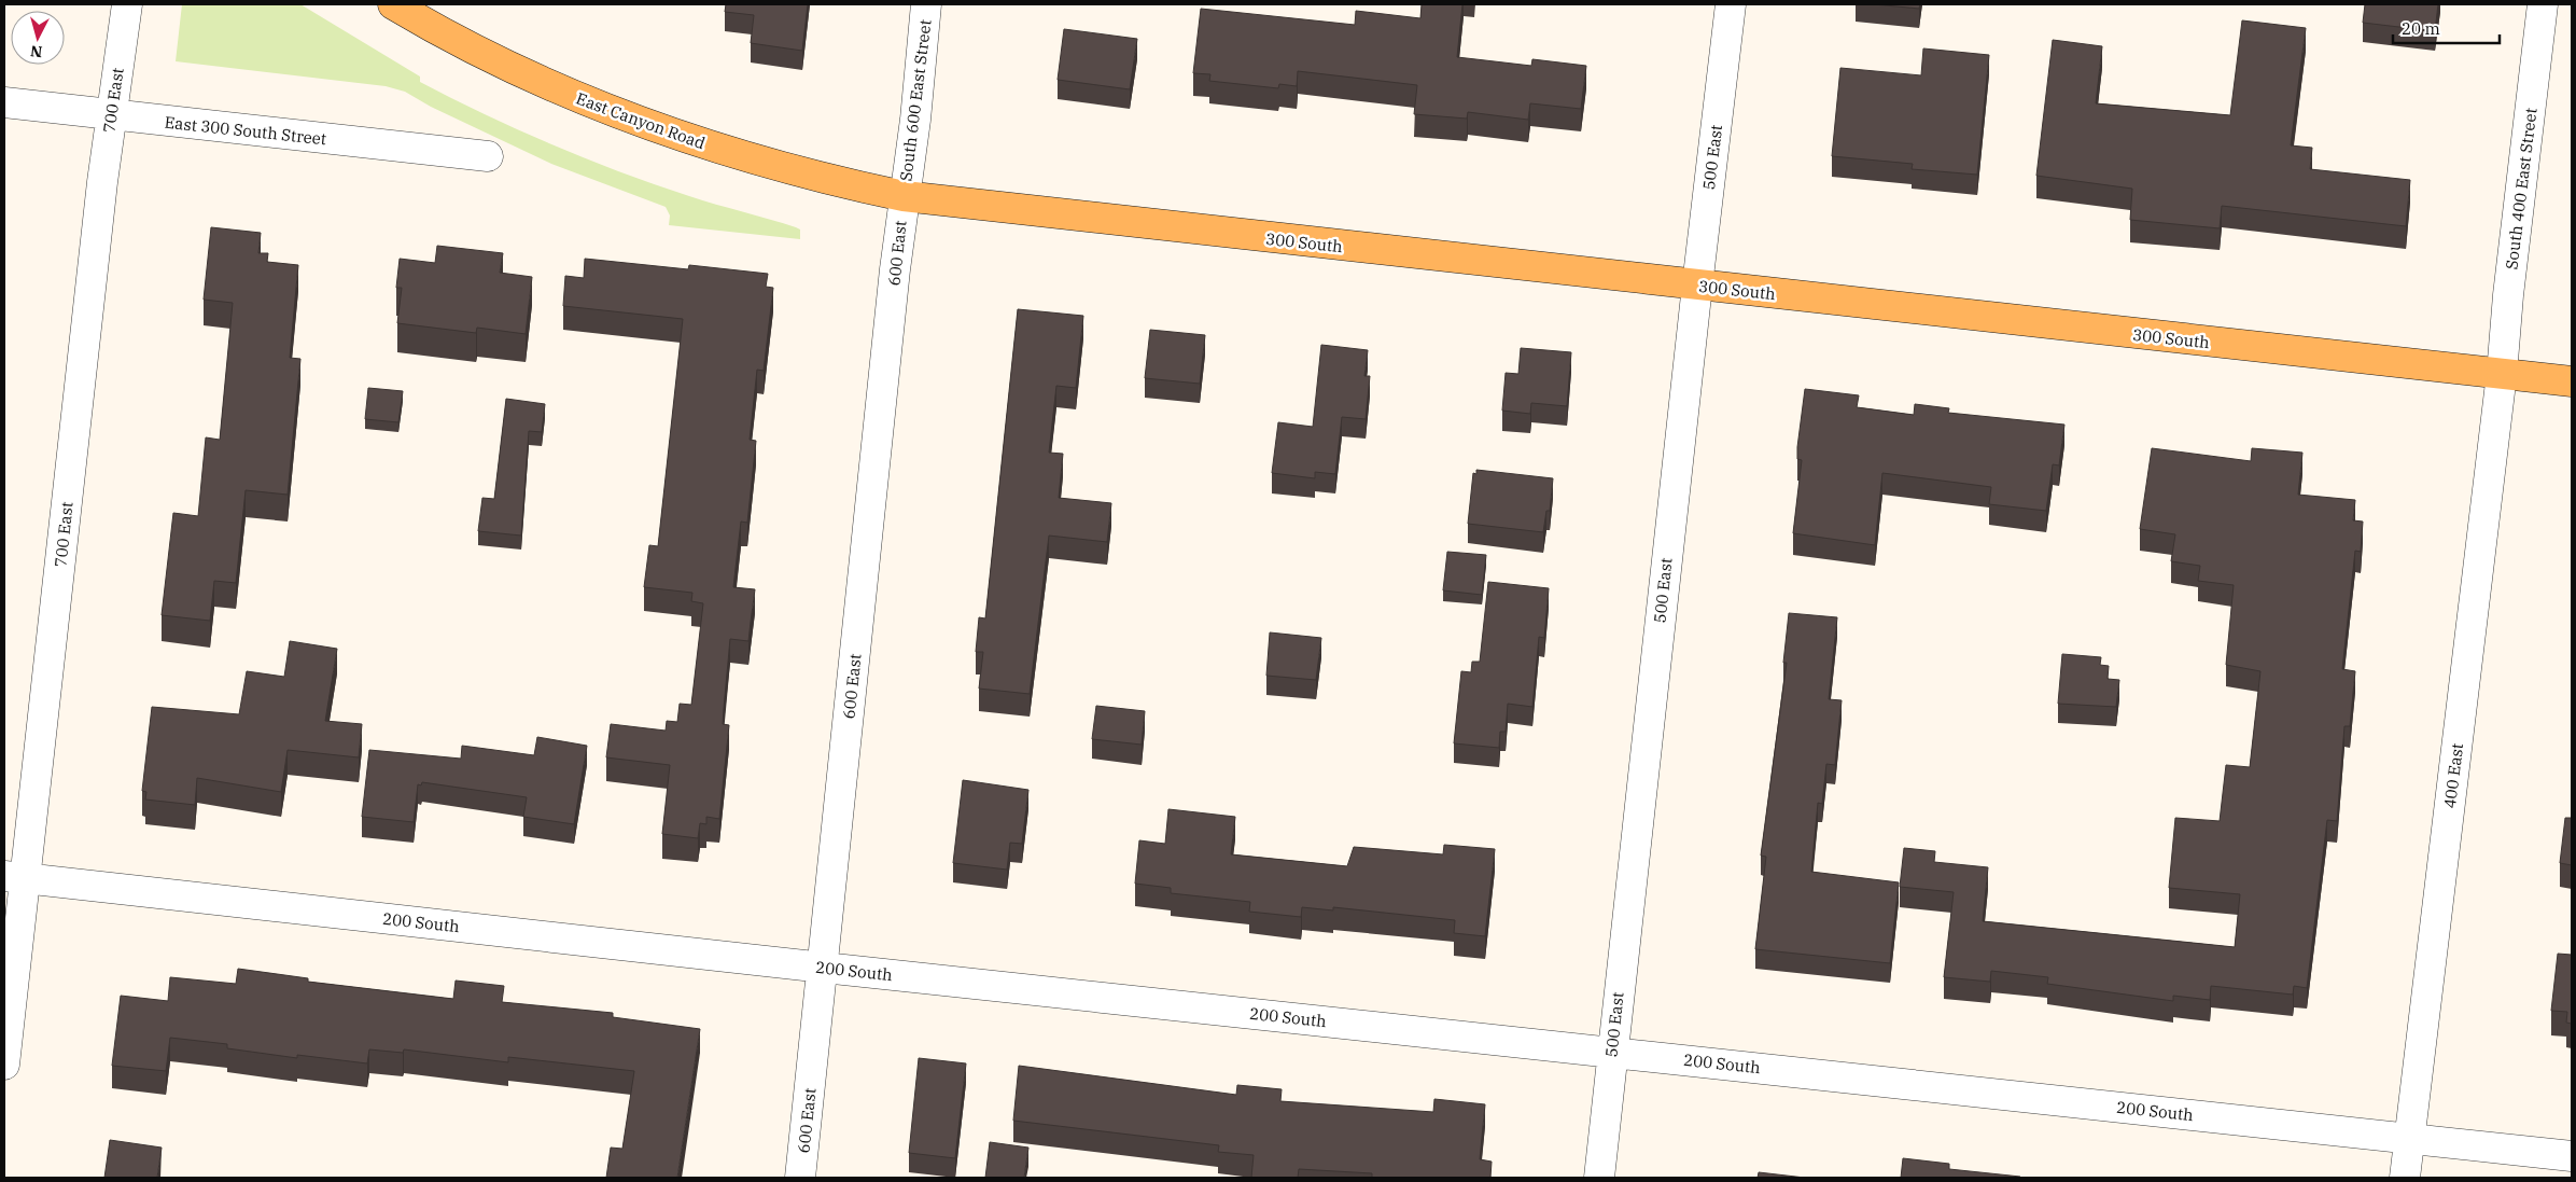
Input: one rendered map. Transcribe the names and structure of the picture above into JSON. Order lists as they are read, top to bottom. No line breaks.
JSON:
{"streets":{"main road":["East Canyon Road","300 South"],"street":["700 East","South 600 East Street","East 300 South Street","500 East","South 400 East Street","600 East","400 East","200 South"]},"crossings":[["700 East","East 300 South Street"],["700 East","200 South"],["South 600 East Street","East Canyon Road"],["South 600 East Street","300 South"],["South 600 East Street","600 East"],["East Canyon Road","300 South"],["East Canyon Road","600 East"],["500 East","300 South"],["500 East","200 South"],["South 400 East Street","300 South"],["South 400 East Street","400 East"],["300 South","600 East"],["300 South","400 East"],["600 East","200 South"],["400 East","200 South"]],"scale_bar":"20 m","north":"bottom"}
